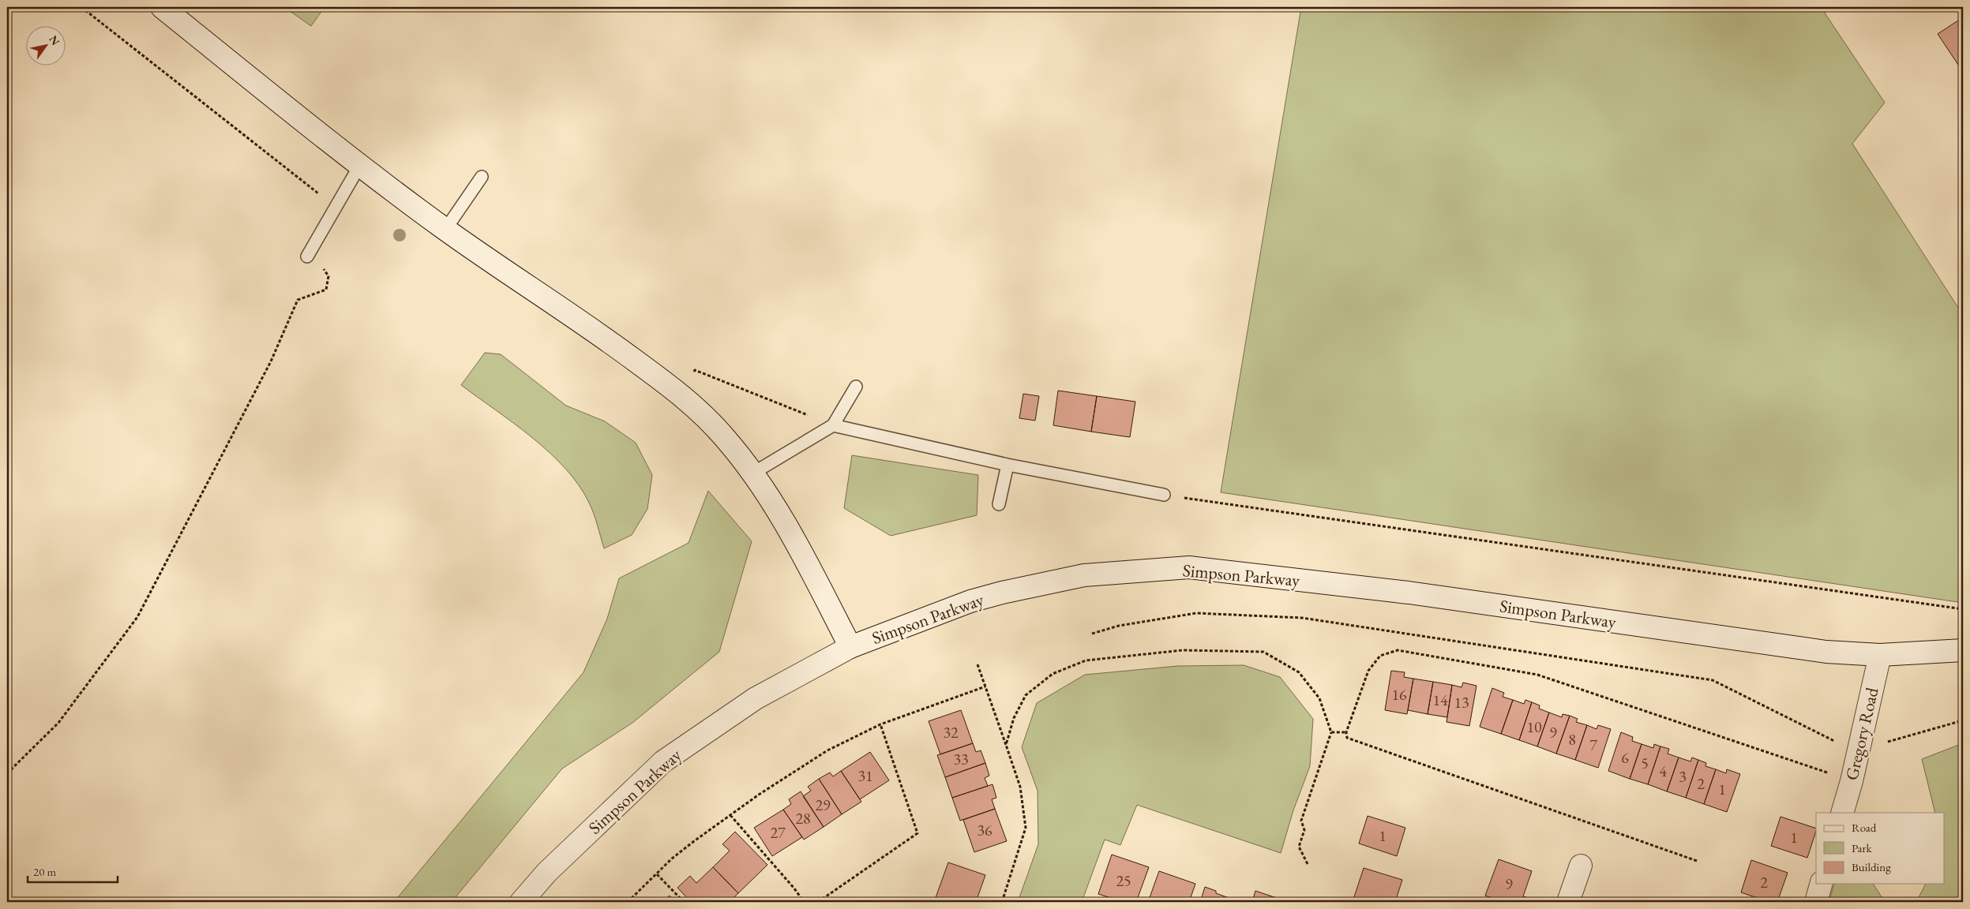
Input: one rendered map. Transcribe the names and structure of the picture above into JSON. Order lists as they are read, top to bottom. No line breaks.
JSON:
{"streets":{"main road":["Simpson Parkway","Gregory Road"]},"crossings":[["Simpson Parkway","Gregory Road"]],"house_numbers":["16","14","13","10","32","9","8","7","6","33","5","4","31","3","2","1","29","28","36","27","1","1","25","2","9"],"legend":["Road","Park","Building"],"scale_bar":"20 m","north":"top right"}
